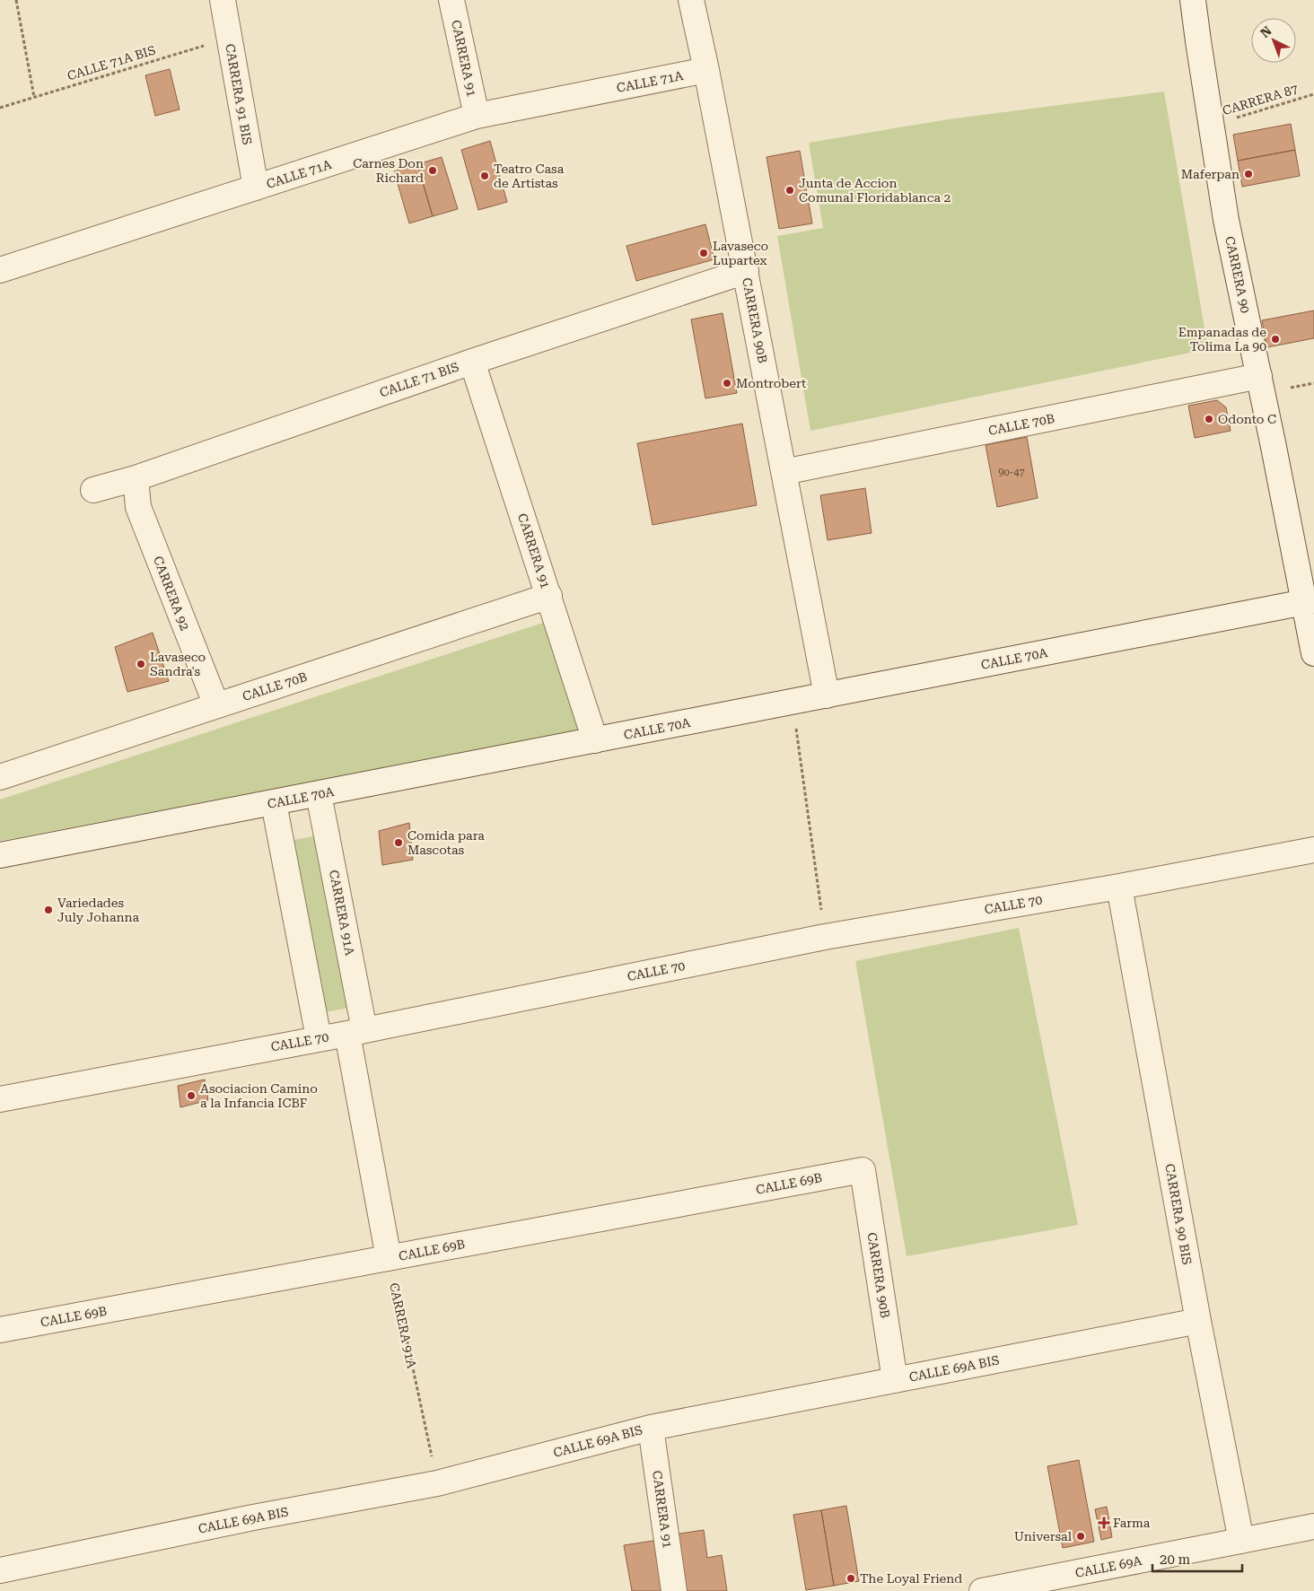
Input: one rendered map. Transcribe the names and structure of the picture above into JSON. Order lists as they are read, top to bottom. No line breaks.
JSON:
{"streets":{"street":["CARRERA 91","CALLE 71A","CARRERA 91 BIS","CARRERA 90","CARRERA 90B","CALLE 71 BIS","CALLE 70B","CARRERA 92","CALLE 70A","CALLE 70","CARRERA 91A","CALLE 69B","CARRERA 90 BIS","CALLE 69A BIS","CALLE 69A"],"path":["CALLE 71A BIS","CARRERA 87"]},"crossings":[["CARRERA 91","CALLE 71A"],["CARRERA 91","CALLE 71 BIS"],["CARRERA 91","CALLE 70B"],["CARRERA 91","CALLE 70A"],["CARRERA 91","CALLE 69A BIS"],["CALLE 71A BIS","CARRERA 91 BIS"],["CALLE 71A","CARRERA 91 BIS"],["CALLE 71A","CARRERA 90B"],["CARRERA 87","CARRERA 90"],["CARRERA 90","CALLE 70B"],["CARRERA 90","CALLE 70A"],["CARRERA 90B","CALLE 71 BIS"],["CARRERA 90B","CALLE 70B"],["CARRERA 90B","CALLE 70A"],["CARRERA 90B","CALLE 69B"],["CARRERA 90B","CALLE 69A BIS"],["CALLE 71 BIS","CARRERA 92"],["CALLE 70B","CARRERA 92"],["CALLE 70A","CARRERA 91A"],["CALLE 70","CARRERA 91A"],["CALLE 70","CARRERA 90 BIS"],["CARRERA 91A","CALLE 69B"],["CARRERA 91A","CALLE 69A BIS"],["CARRERA 90 BIS","CALLE 69A BIS"],["CARRERA 90 BIS","CALLE 69A"]],"places":{"other":["Carnes Don Richard","Maferpan","Teatro Casa de Artistas","Junta de Accion Comunal Floridablanca 2","Lavaseco Lupartex","Empanadas de Tolima La 90","Montrobert","Odonto C","Lavaseco Sandra's","Comida para Mascotas","Variedades July Johanna","Asociacion Camino a la Infancia ICBF","Universal","The Loyal Friend"],"health":["Farma"]},"house_numbers":["90-47"],"scale_bar":"20 m","north":"top left"}
